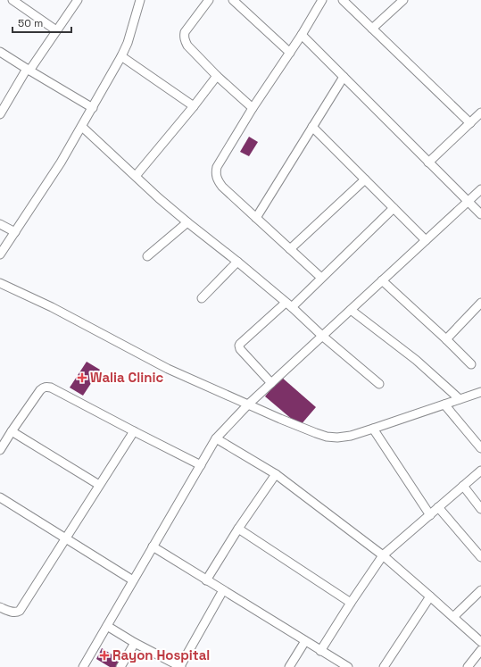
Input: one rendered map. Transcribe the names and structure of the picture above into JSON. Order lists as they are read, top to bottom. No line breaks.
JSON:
{"places":{"health":["Walia Clinic","Rayon Hospital"]},"scale_bar":"50 m"}
